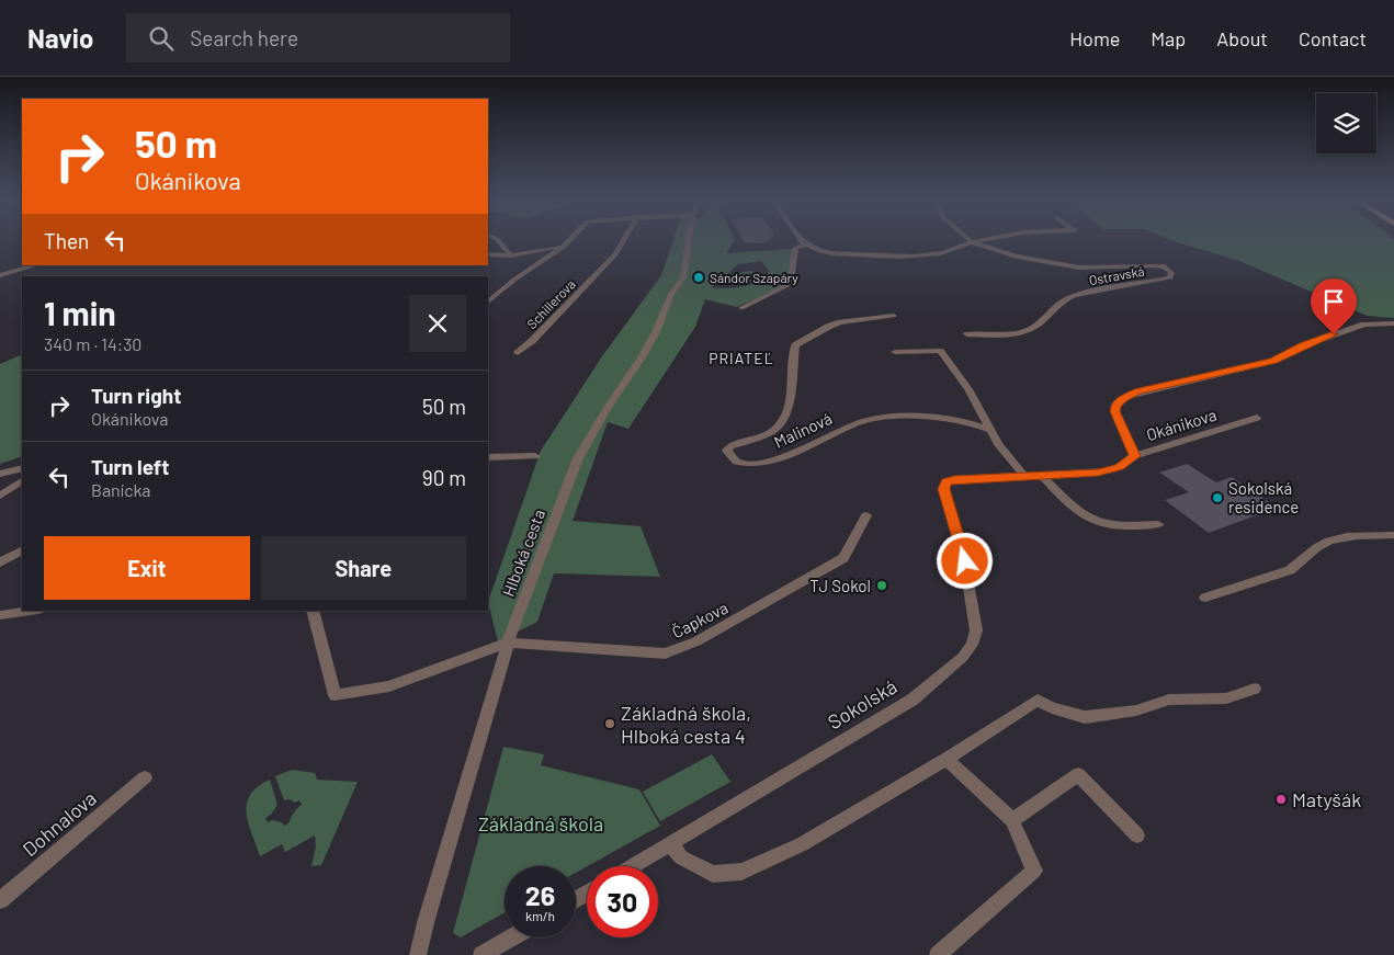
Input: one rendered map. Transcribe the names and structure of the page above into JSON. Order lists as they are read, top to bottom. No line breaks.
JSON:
{"streets":{"street":["Ostravská","Schillerova","Okánikova","Malinová","Hlboká cesta","Čapkova","Sokolská","Dohnalova"]},"crossings":[["Okánikova","Sokolská"],["Hlboká cesta","Čapkova"]],"districts":["PRIATEĽ"],"parks":["Základná škola"],"places":["Sándor Szapáry","Sokolská residence","TJ Sokol","Základná škola, Hlboká cesta 4","Matyšák"],"page":{"header":"Navio","search":"Search here","nav":["Home","Map","About","Contact"],"turn":["50 m","Okánikova"],"then":"Then","heading":["1 min","340 m · 14:30"],"list":[{"name":"Turn right","note":"Okánikova","value":"50 m"},{"name":"Turn left","note":"Banícka","value":"90 m"}],"buttons":["Exit","Share"],"speed":"26 km/h","limit":"30"}}
